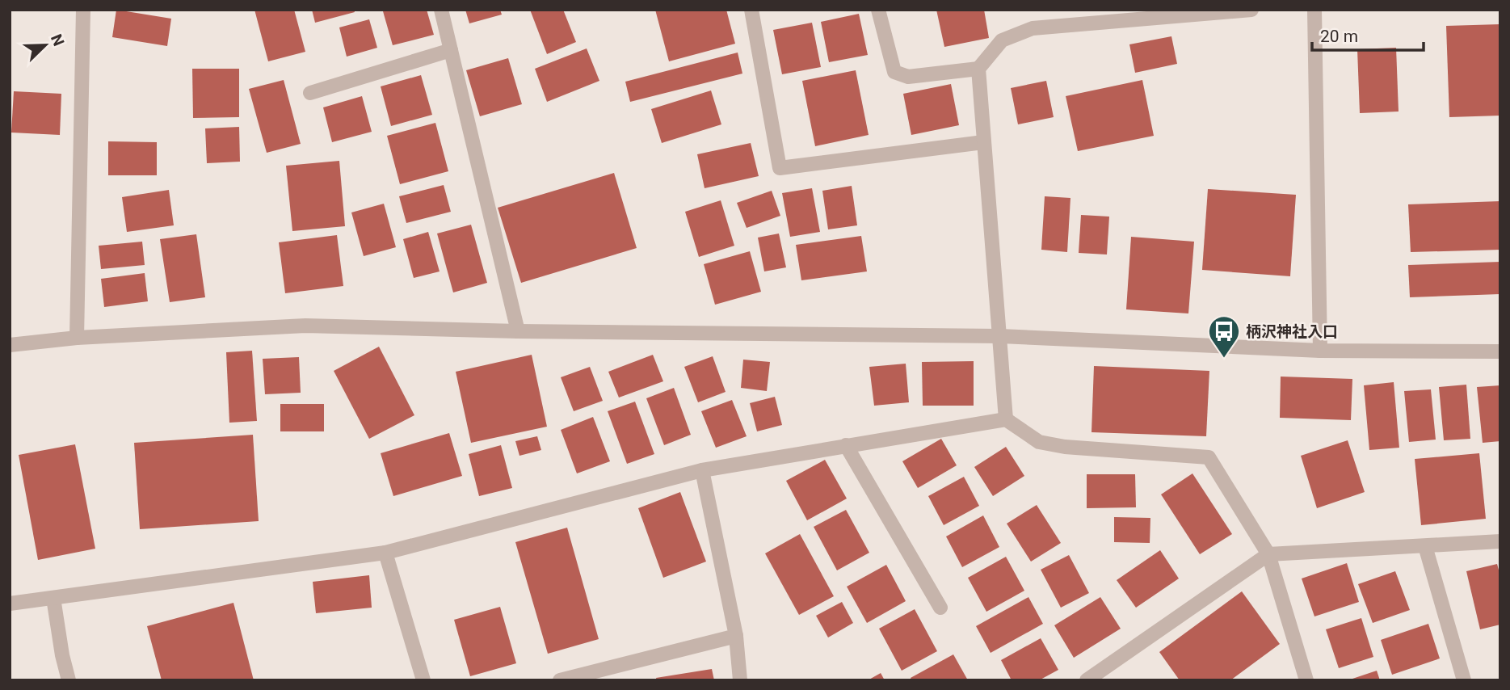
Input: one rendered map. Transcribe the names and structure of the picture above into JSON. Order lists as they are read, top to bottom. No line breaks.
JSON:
{"places":{"bus stop":["柄沢神社入口"]},"scale_bar":"20 m","north":"top right"}
